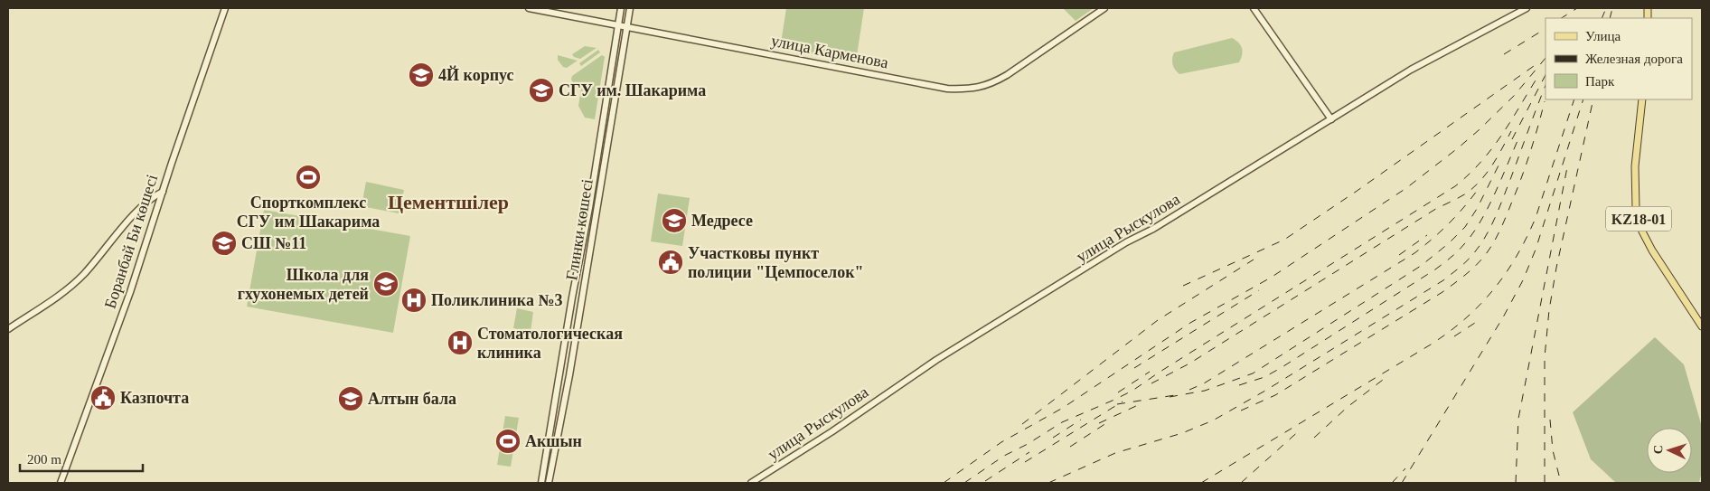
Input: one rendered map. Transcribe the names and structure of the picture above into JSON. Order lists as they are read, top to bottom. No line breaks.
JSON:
{"streets":{"main road":["KZ18-01"],"street":["улица Карменова","улица Рыскулова","Глинки көшесі","Боранбай Би көшесі"]},"crossings":[["улица Карменова","Глинки көшесі"]],"districts":["Цементшілер"],"places":{"school or university":["4Й корпус","СГУ им. Шакарима","Медресе","СШ №11","Школа для гхухонемых детей","Алтын бала"],"sports":["Спорткомплекс СГУ им Шакарима","Акшын"],"public building":["Участковы пункт полиции \"Цемпоселок\"","Казпочта"],"hospital":["Поликлиника №3","Стоматологическая клиника"]},"legend":["Улица","Железная дорога","Парк"],"scale_bar":"200 m","north":"left"}
